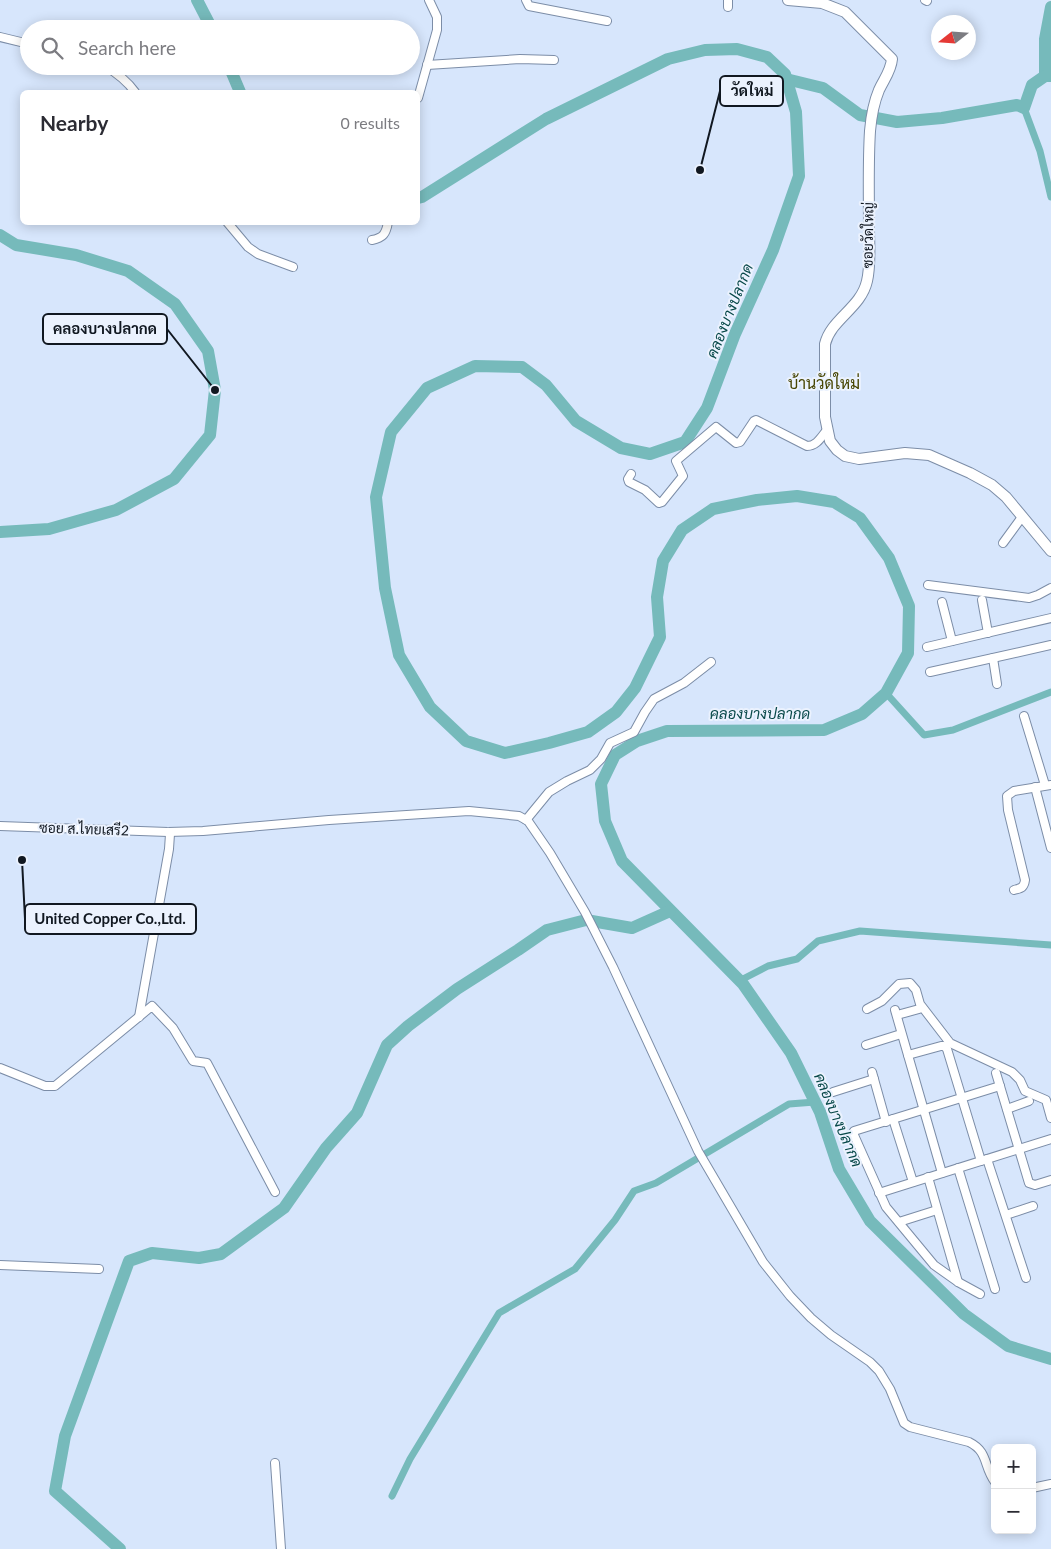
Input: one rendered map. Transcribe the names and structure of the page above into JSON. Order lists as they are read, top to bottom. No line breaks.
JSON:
{"streets":{"street":["ซอยวัดใหญ่","ซอย ส.ไทยเสรี2"]},"districts":["บ้านวัดใหม่"],"water":["คลองบางปลากด"],"places":["วัดใหม่","คลองบางปลากด","United Copper Co.,Ltd."],"north":"left","page":{"search":"Search here","heading":["Nearby","0 results"],"map_buttons":["+","−"]}}
